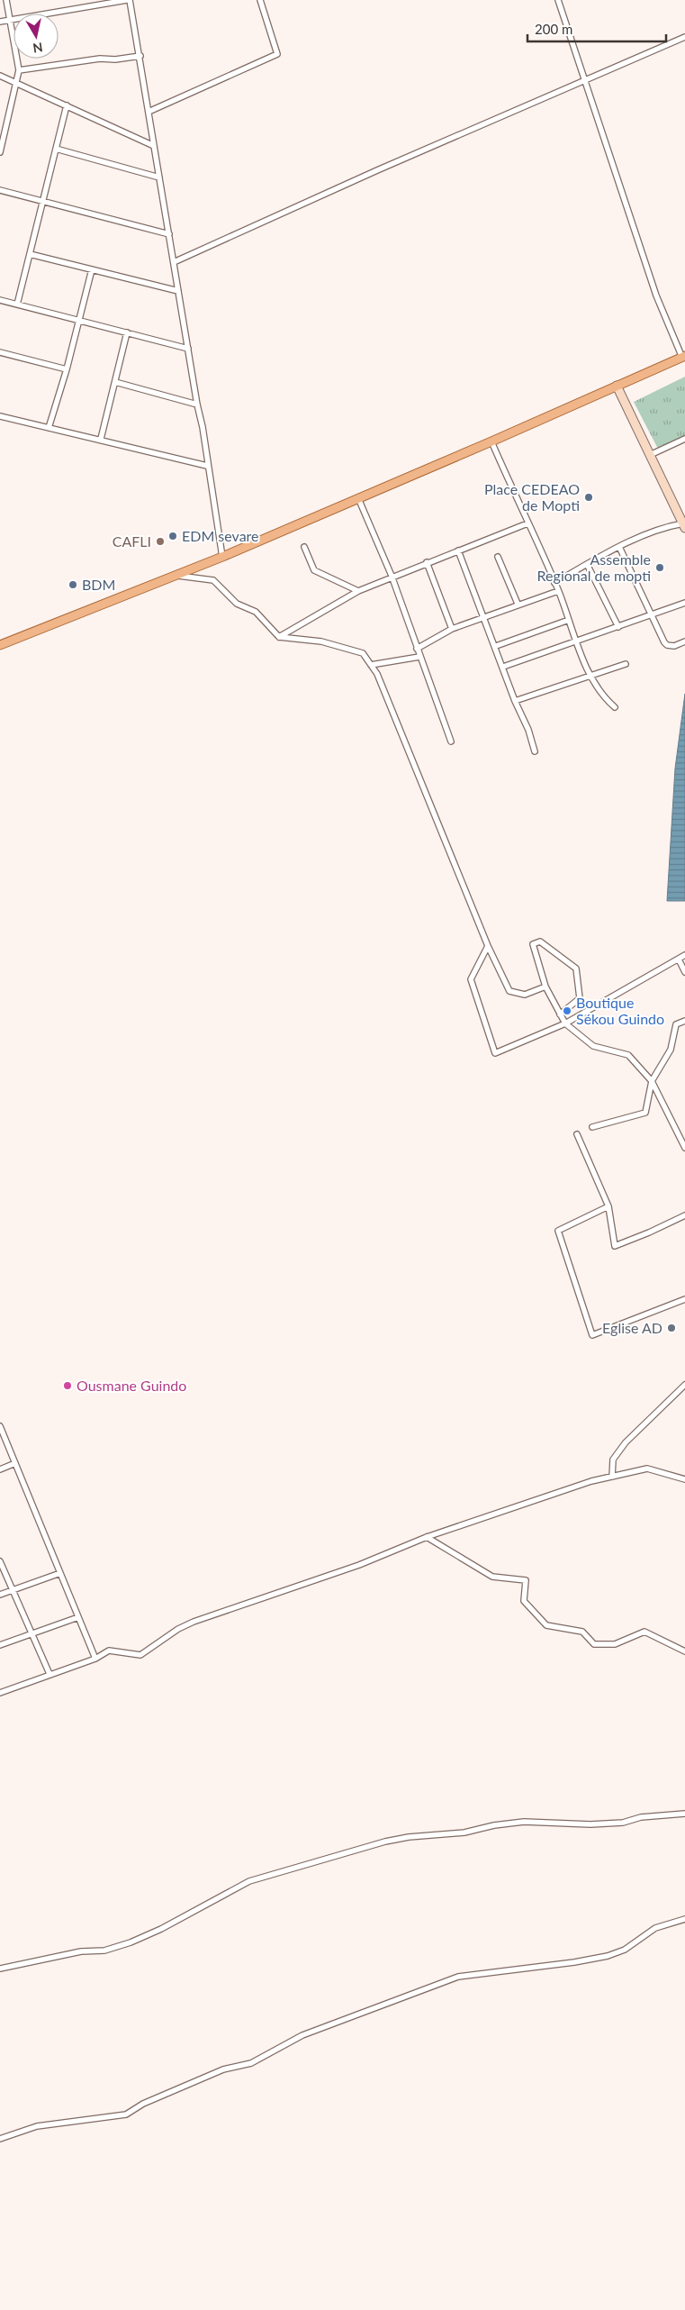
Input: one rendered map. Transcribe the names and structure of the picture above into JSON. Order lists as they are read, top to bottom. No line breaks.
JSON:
{"places":["Place CEDEAO de Mopti","EDM sevare","CAFLI","Assemble Regional de mopti","BDM","Boutique Sékou Guindo","Eglise AD","Ousmane Guindo"],"scale_bar":"200 m","north":"bottom"}
